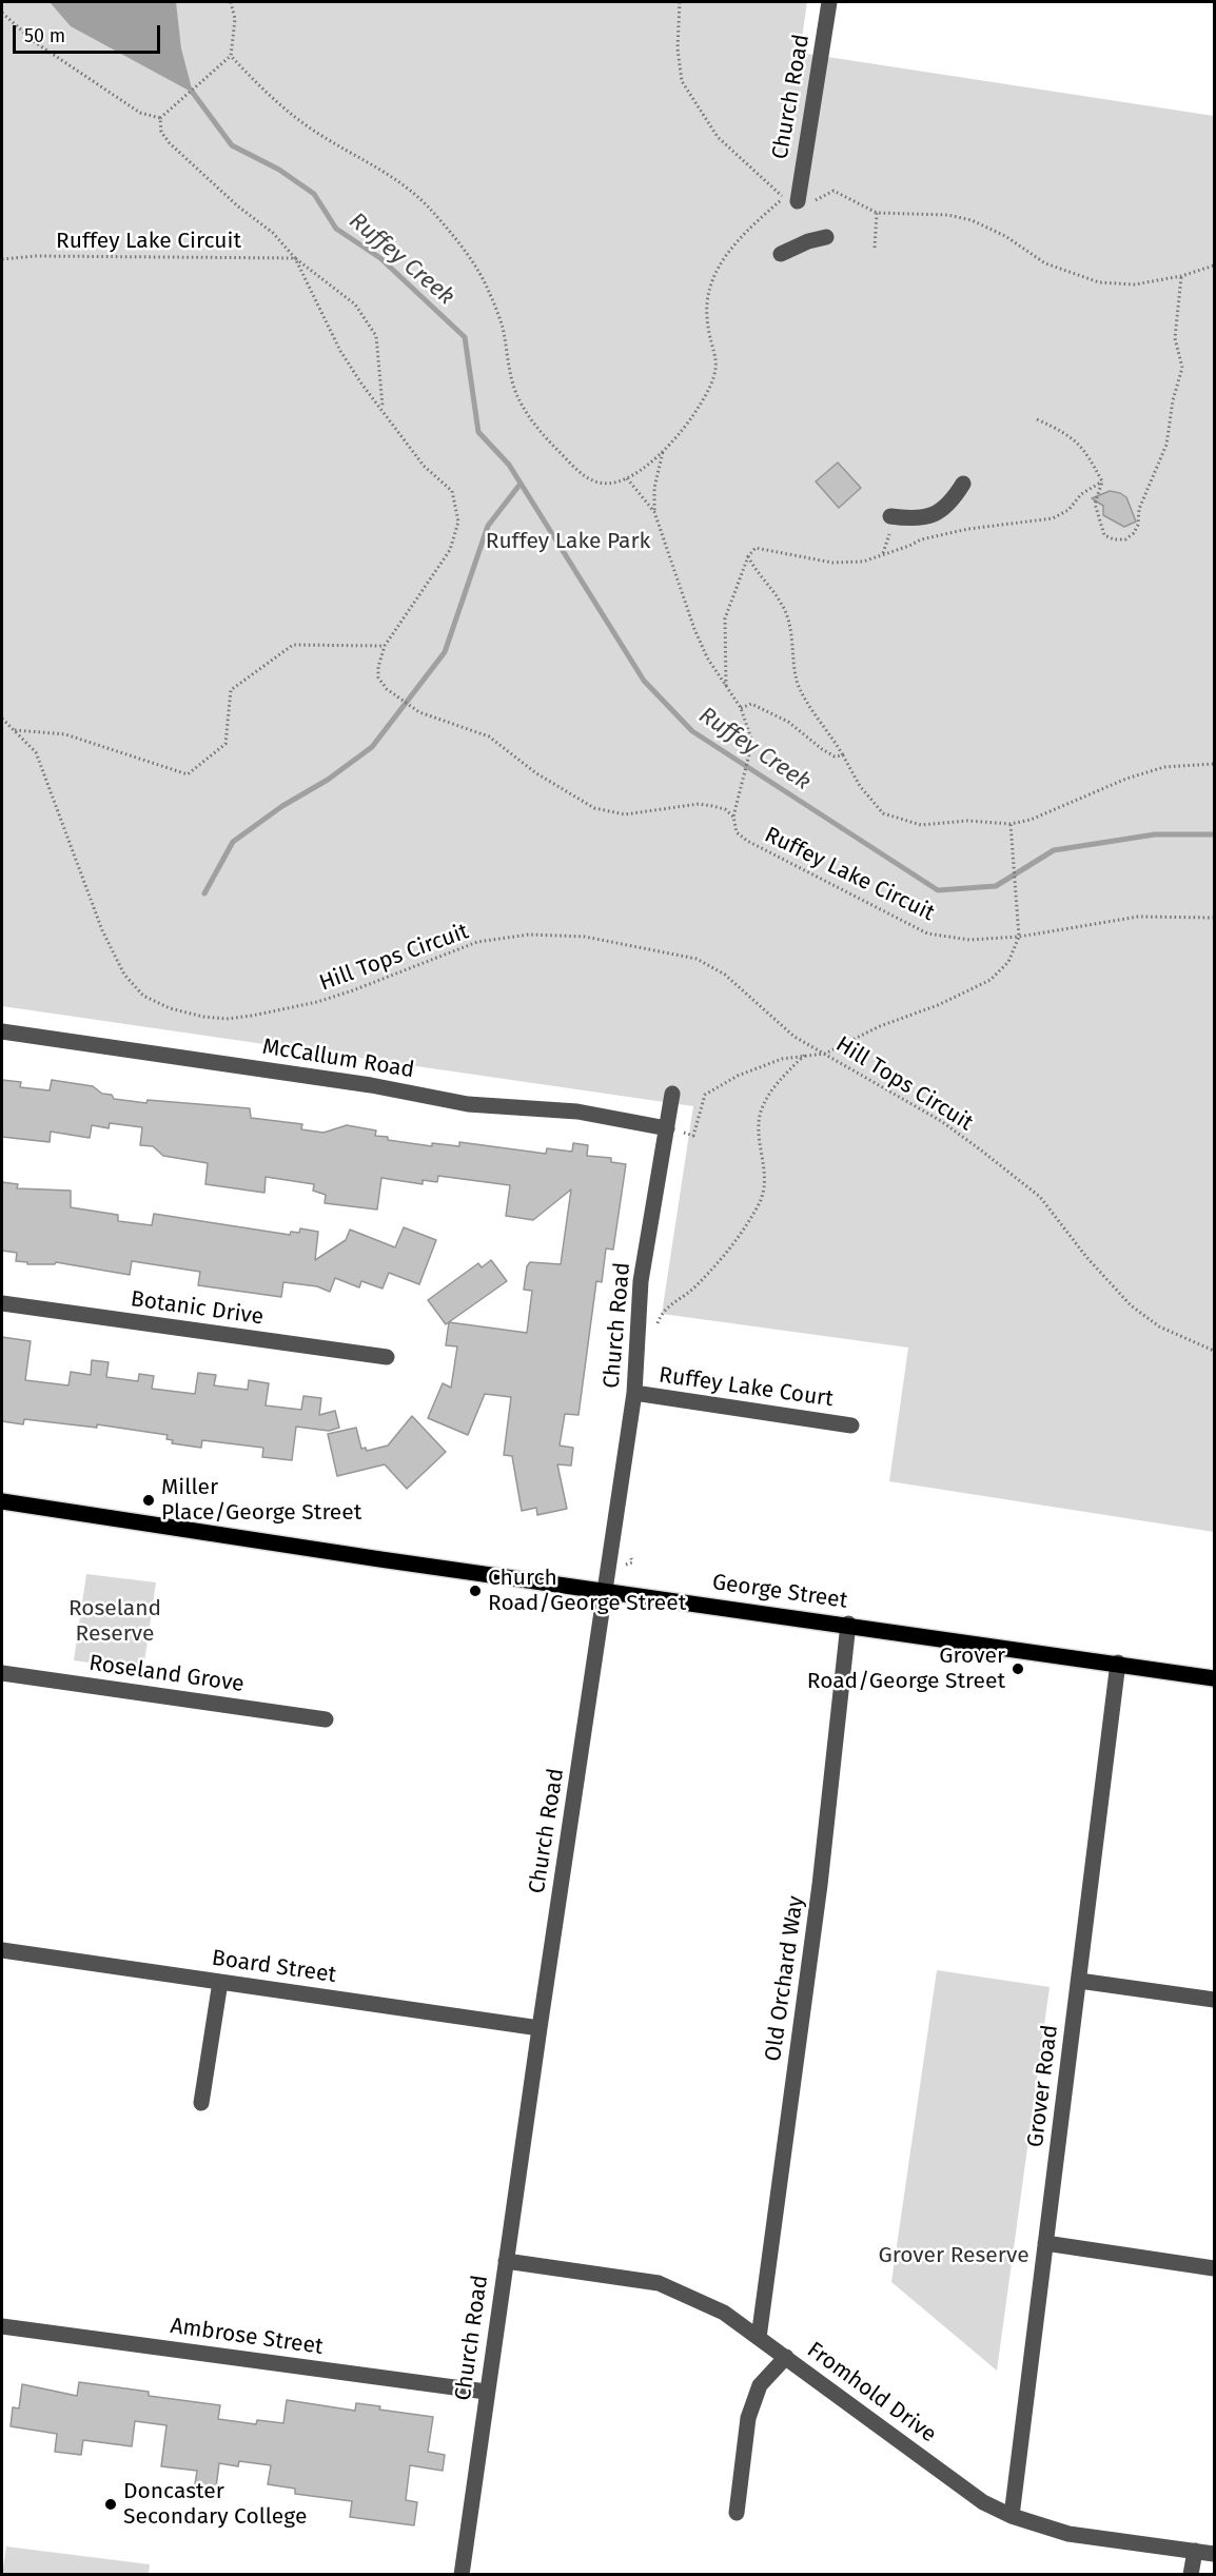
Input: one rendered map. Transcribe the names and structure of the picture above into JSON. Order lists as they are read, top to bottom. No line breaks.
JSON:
{"streets":{"main road":["George Street"],"street":["Church Road","McCallum Road","Botanic Drive","Ruffey Lake Court","Roseland Grove","Board Street","Old Orchard Way","Grover Road","Ambrose Street","Fromhold Drive"],"path":["Ruffey Lake Circuit","Hill Tops Circuit"]},"crossings":[["Church Road","McCallum Road"],["Church Road","Ruffey Lake Court"],["Church Road","George Street"],["Church Road","Board Street"],["Church Road","Ambrose Street"],["Church Road","Fromhold Drive"],["George Street","Old Orchard Way"],["George Street","Grover Road"],["Old Orchard Way","Fromhold Drive"],["Grover Road","Fromhold Drive"]],"water":["Ruffey Creek"],"parks":["Ruffey Lake Park","Roseland Reserve","Grover Reserve"],"places":["Miller Place/George Street","Church Road/George Street","Grover Road/George Street","Doncaster Secondary College"],"scale_bar":"50 m"}
